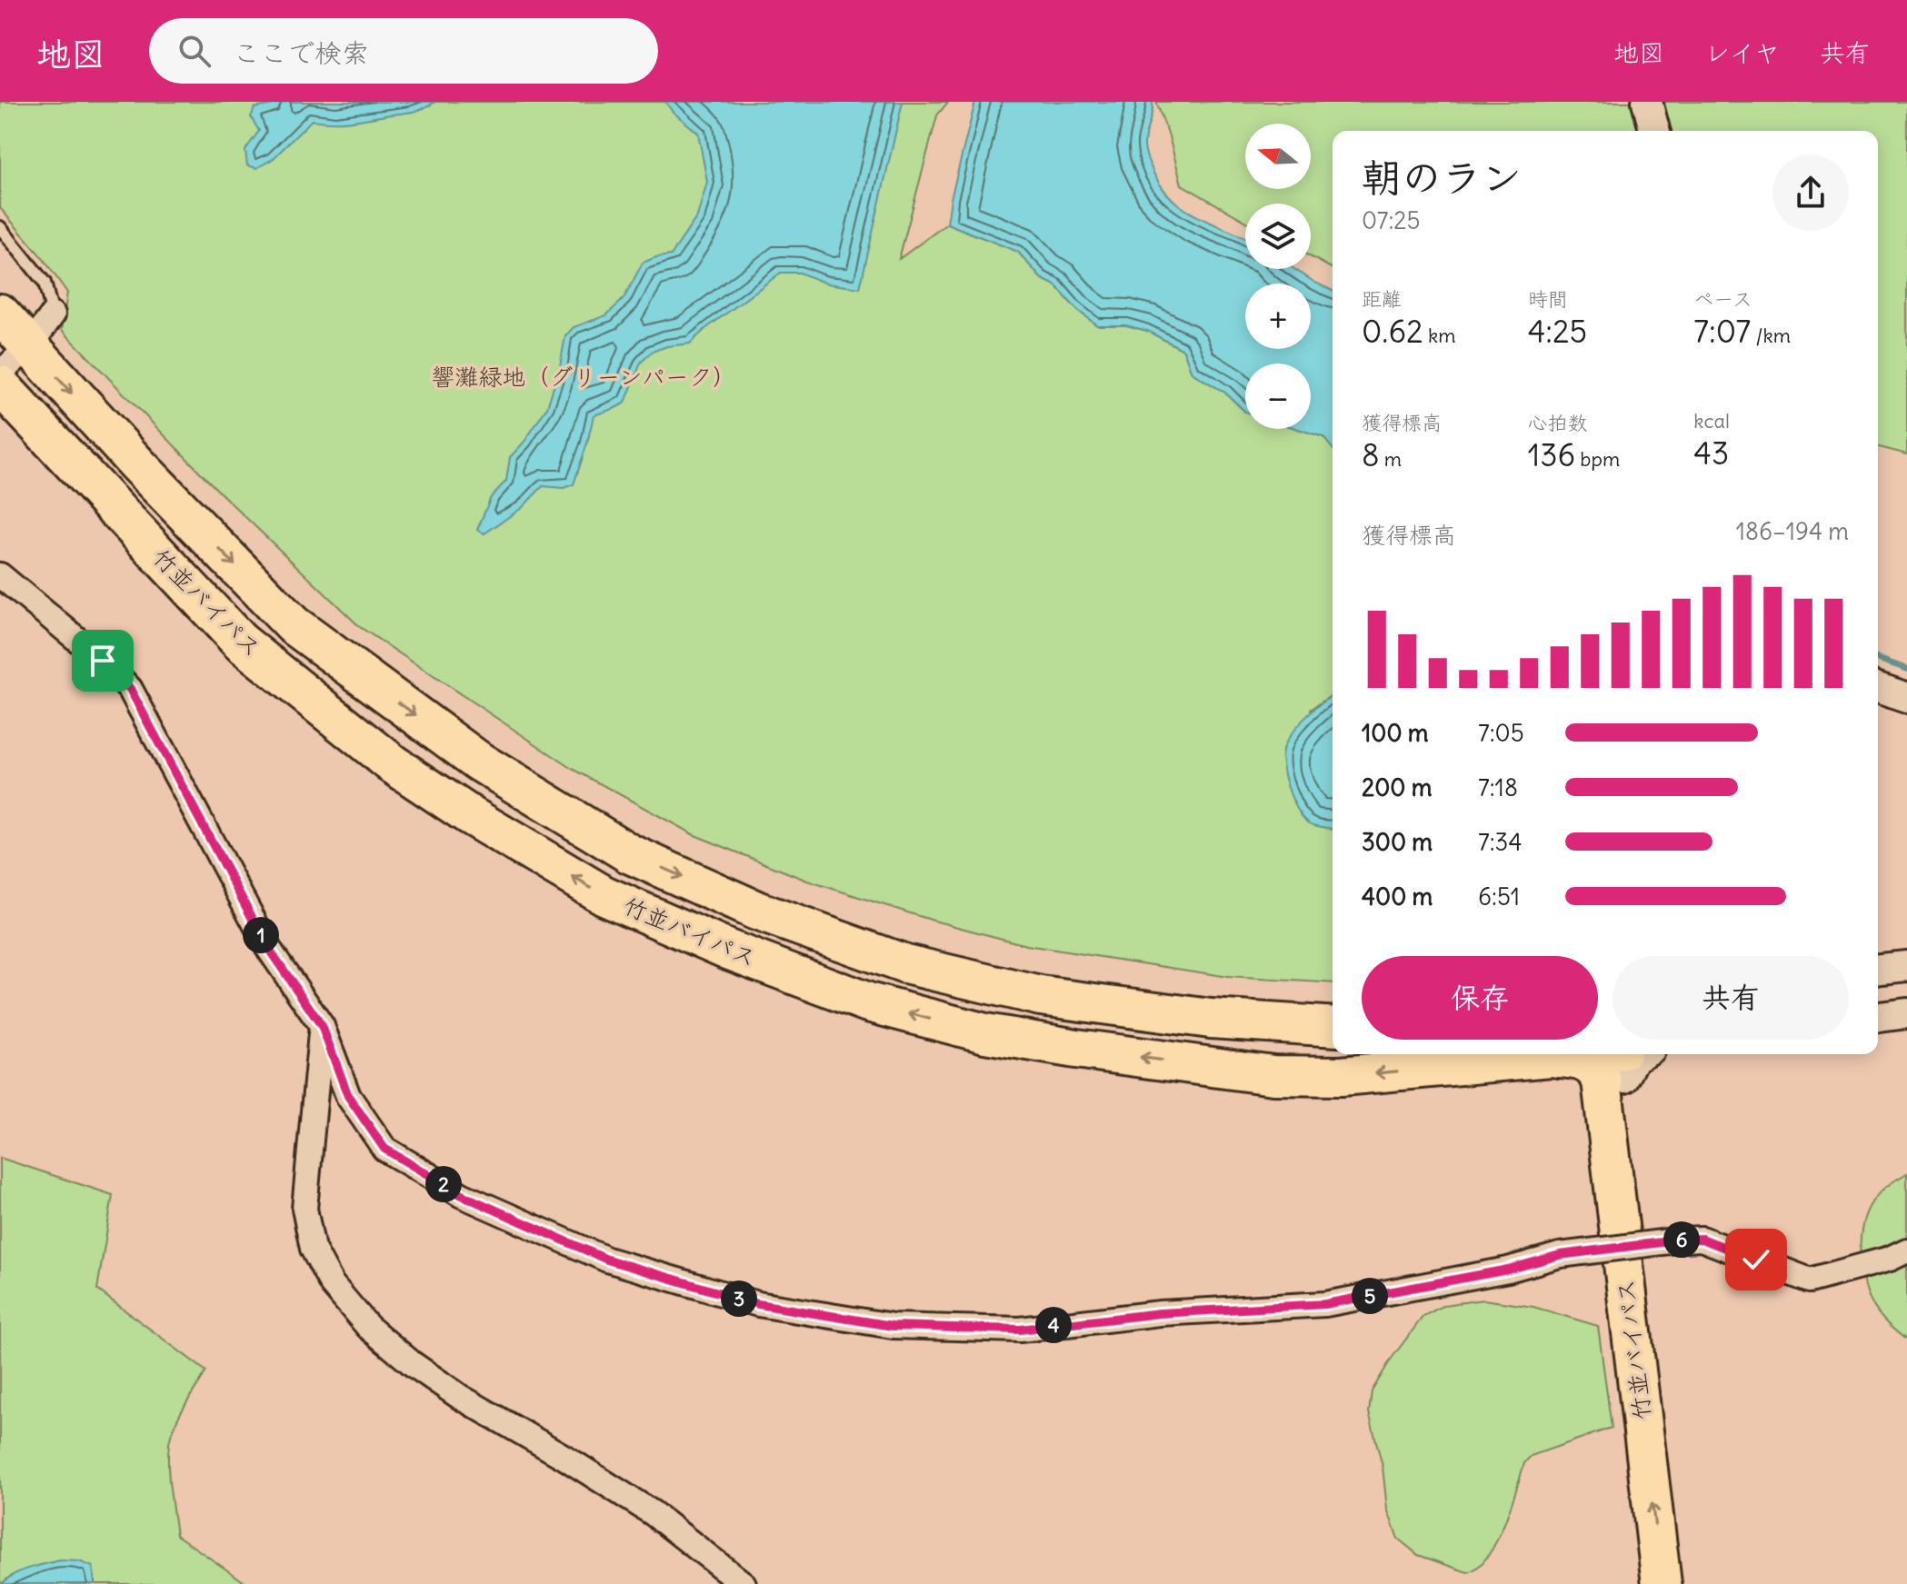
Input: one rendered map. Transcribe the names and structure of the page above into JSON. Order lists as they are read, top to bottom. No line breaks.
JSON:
{"streets":{"highway":["竹並バイパス"]},"parks":["響灘緑地（グリーンパーク）"],"north":"left","page":{"header":"地図","search":"ここで検索","nav":["地図","レイヤ","共有"],"map_buttons":["+","−"],"heading":["朝のラン","07:25"],"stats":[["距離","0.62 km"],["時間","4:25"],["ペース","7:07 /km"],["獲得標高","8 m"],["心拍数","136 bpm"],["kcal","43"]],"chart":["獲得標高","186–194 m"],"list":[{"name":"100 m","note":"7:05"},{"name":"200 m","note":"7:18"},{"name":"300 m","note":"7:34"},{"name":"400 m","note":"6:51"}],"pins":["1","2","6","5","3","4"],"buttons":["保存","共有"]}}
